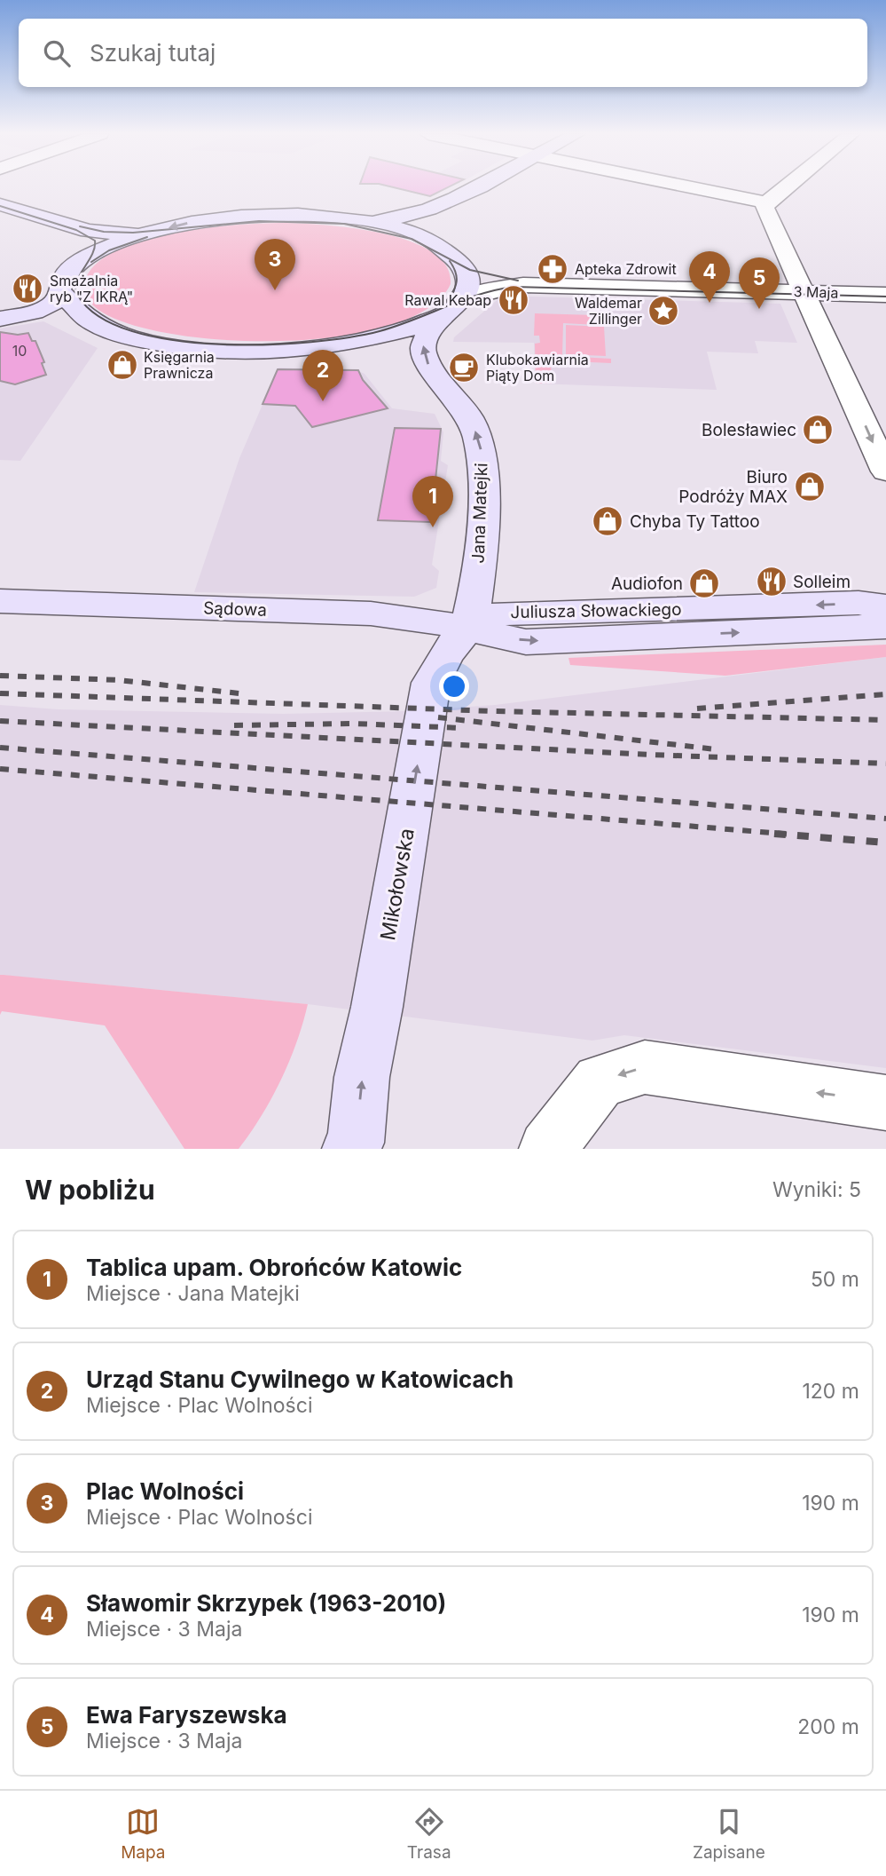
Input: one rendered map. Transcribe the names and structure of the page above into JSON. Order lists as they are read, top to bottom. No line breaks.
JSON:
{"streets":{"street":["3 Maja","Jana Matejki","Sądowa","Juliusza Słowackiego","Mikołowska"]},"crossings":[["3 Maja","Jana Matejki"],["Jana Matejki","Sądowa"],["Jana Matejki","Juliusza Słowackiego"],["Jana Matejki","Mikołowska"],["Sądowa","Juliusza Słowackiego"],["Sądowa","Mikołowska"],["Juliusza Słowackiego","Mikołowska"]],"one_way":["Jana Matejki","Mikołowska"],"places":{"pharmacy":["Apteka Zdrowit"],"restaurant":["Smażalnia ryb \"Z IKRĄ\"","Rawal Kebap","Solleim"],"place":["Waldemar Zillinger"],"shop":["Księgarnia Prawnicza","Bolesławiec","Biuro Podróży MAX","Chyba Ty Tattoo","Audiofon"],"cafe":["Klubokawiarnia Piąty Dom"]},"house_numbers":["10"],"page":{"search":"Szukaj tutaj","pins":["3","4","5","2","1"],"heading":["W pobliżu","Wyniki: 5"],"list":[{"mark":"1","name":"Tablica upam. Obrońców Katowic","note":"Miejsce · Jana Matejki","value":"50 m"},{"mark":"2","name":"Urząd Stanu Cywilnego w Katowicach","note":"Miejsce · Plac Wolności","value":"120 m"},{"mark":"3","name":"Plac Wolności","note":"Miejsce · Plac Wolności","value":"190 m"},{"mark":"4","name":"Sławomir Skrzypek (1963-2010)","note":"Miejsce · 3 Maja","value":"190 m"},{"mark":"5","name":"Ewa Faryszewska","note":"Miejsce · 3 Maja","value":"200 m"}],"nav":["Mapa","Trasa","Zapisane"]}}
